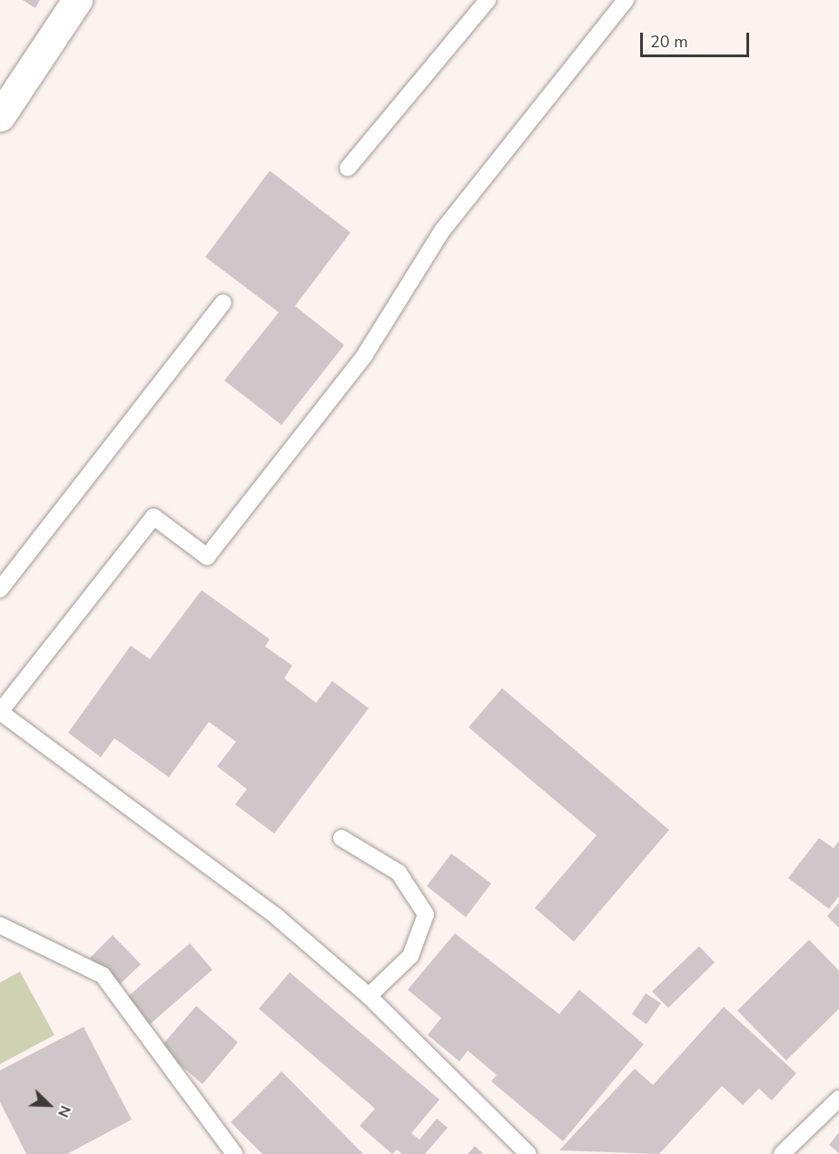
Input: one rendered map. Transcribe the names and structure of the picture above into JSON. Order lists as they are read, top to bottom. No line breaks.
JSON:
{"scale_bar":"20 m","north":"bottom right"}
